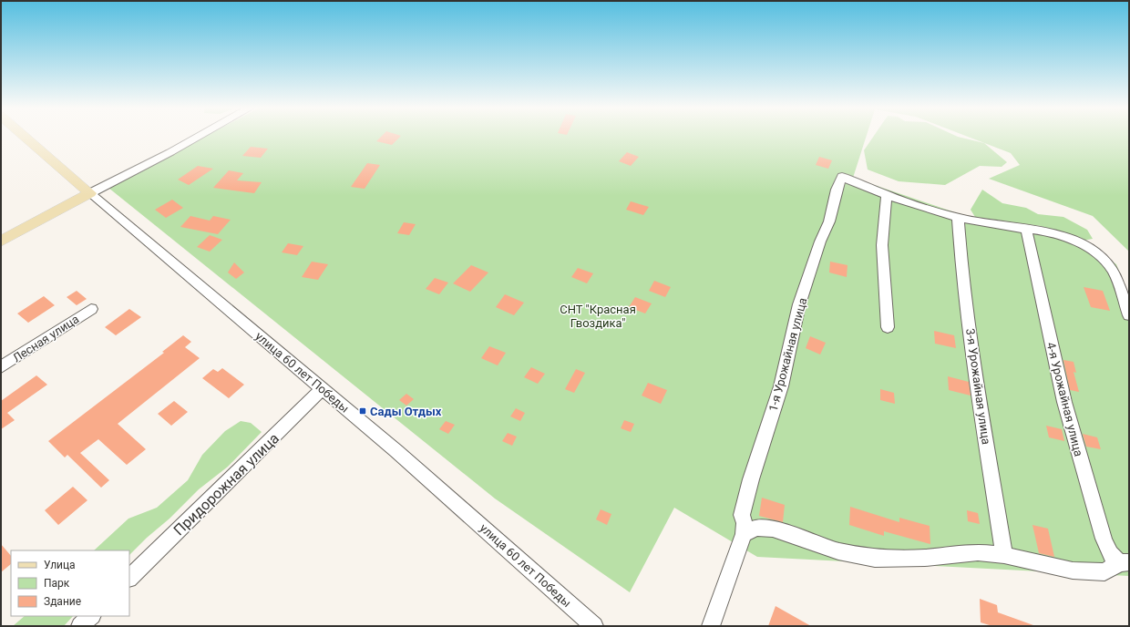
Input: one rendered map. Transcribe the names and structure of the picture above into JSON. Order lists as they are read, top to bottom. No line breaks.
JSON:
{"streets":{"street":["Лесная улица","1-я Урожайная улица","улица 60 лет Победы","3-я Урожайная улица","4-я Урожайная улица","Придорожная улица"]},"crossings":[["улица 60 лет Победы","Придорожная улица"]],"parks":["СНТ \"Красная Гвоздика\""],"places":{"transit":["Сады Отдых"]},"legend":["Улица","Парк","Здание"]}
